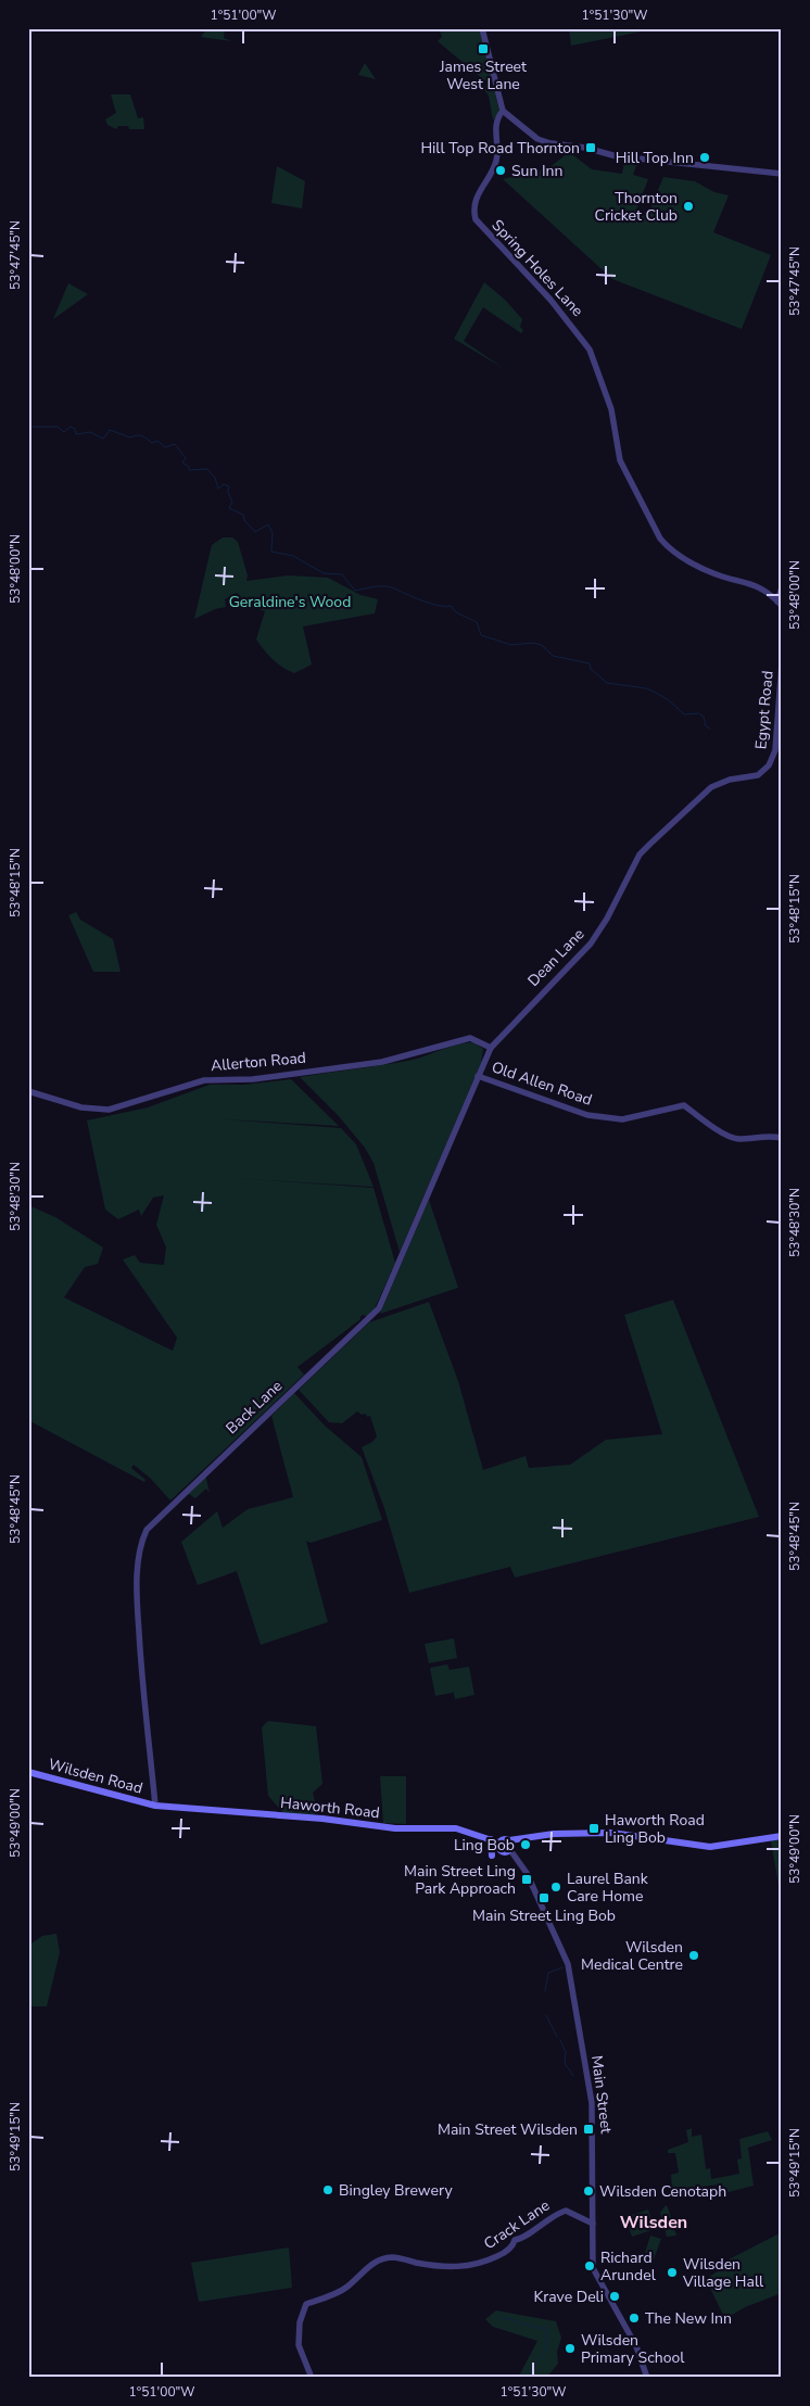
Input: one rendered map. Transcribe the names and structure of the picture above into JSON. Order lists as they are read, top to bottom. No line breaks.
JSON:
{"streets":{"main road":["Wilsden Road","Haworth Road"],"street":["Spring Holes Lane","Egypt Road","Dean Lane","Allerton Road","Old Allen Road","Back Lane","Main Street","Crack Lane"]},"crossings":[["Egypt Road","Dean Lane"],["Dean Lane","Allerton Road"],["Dean Lane","Back Lane"],["Allerton Road","Back Lane"],["Old Allen Road","Back Lane"],["Back Lane","Wilsden Road"],["Back Lane","Haworth Road"],["Wilsden Road","Haworth Road"],["Haworth Road","Main Street"],["Main Street","Crack Lane"]],"districts":["Wilsden"],"parks":["Geraldine's Wood"],"places":{"transit":["James Street West Lane","Hill Top Road Thornton","Haworth Road Ling Bob","Main Street Ling Park Approach","Main Street Ling Bob","Main Street Wilsden"],"other":["Hill Top Inn","Sun Inn","Thornton Cricket Club","Ling Bob","Laurel Bank Care Home","Wilsden Medical Centre","Bingley Brewery","Wilsden Cenotaph","Richard Arundel","Wilsden Village Hall","Krave Deli","The New Inn","Wilsden Primary School"]},"coordinates":["1°51'00\"W","1°51'30\"W","53°47'45\"N","53°48'00\"N","53°48'15\"N","53°48'30\"N","53°48'45\"N","53°49'00\"N","53°49'15\"N"]}
